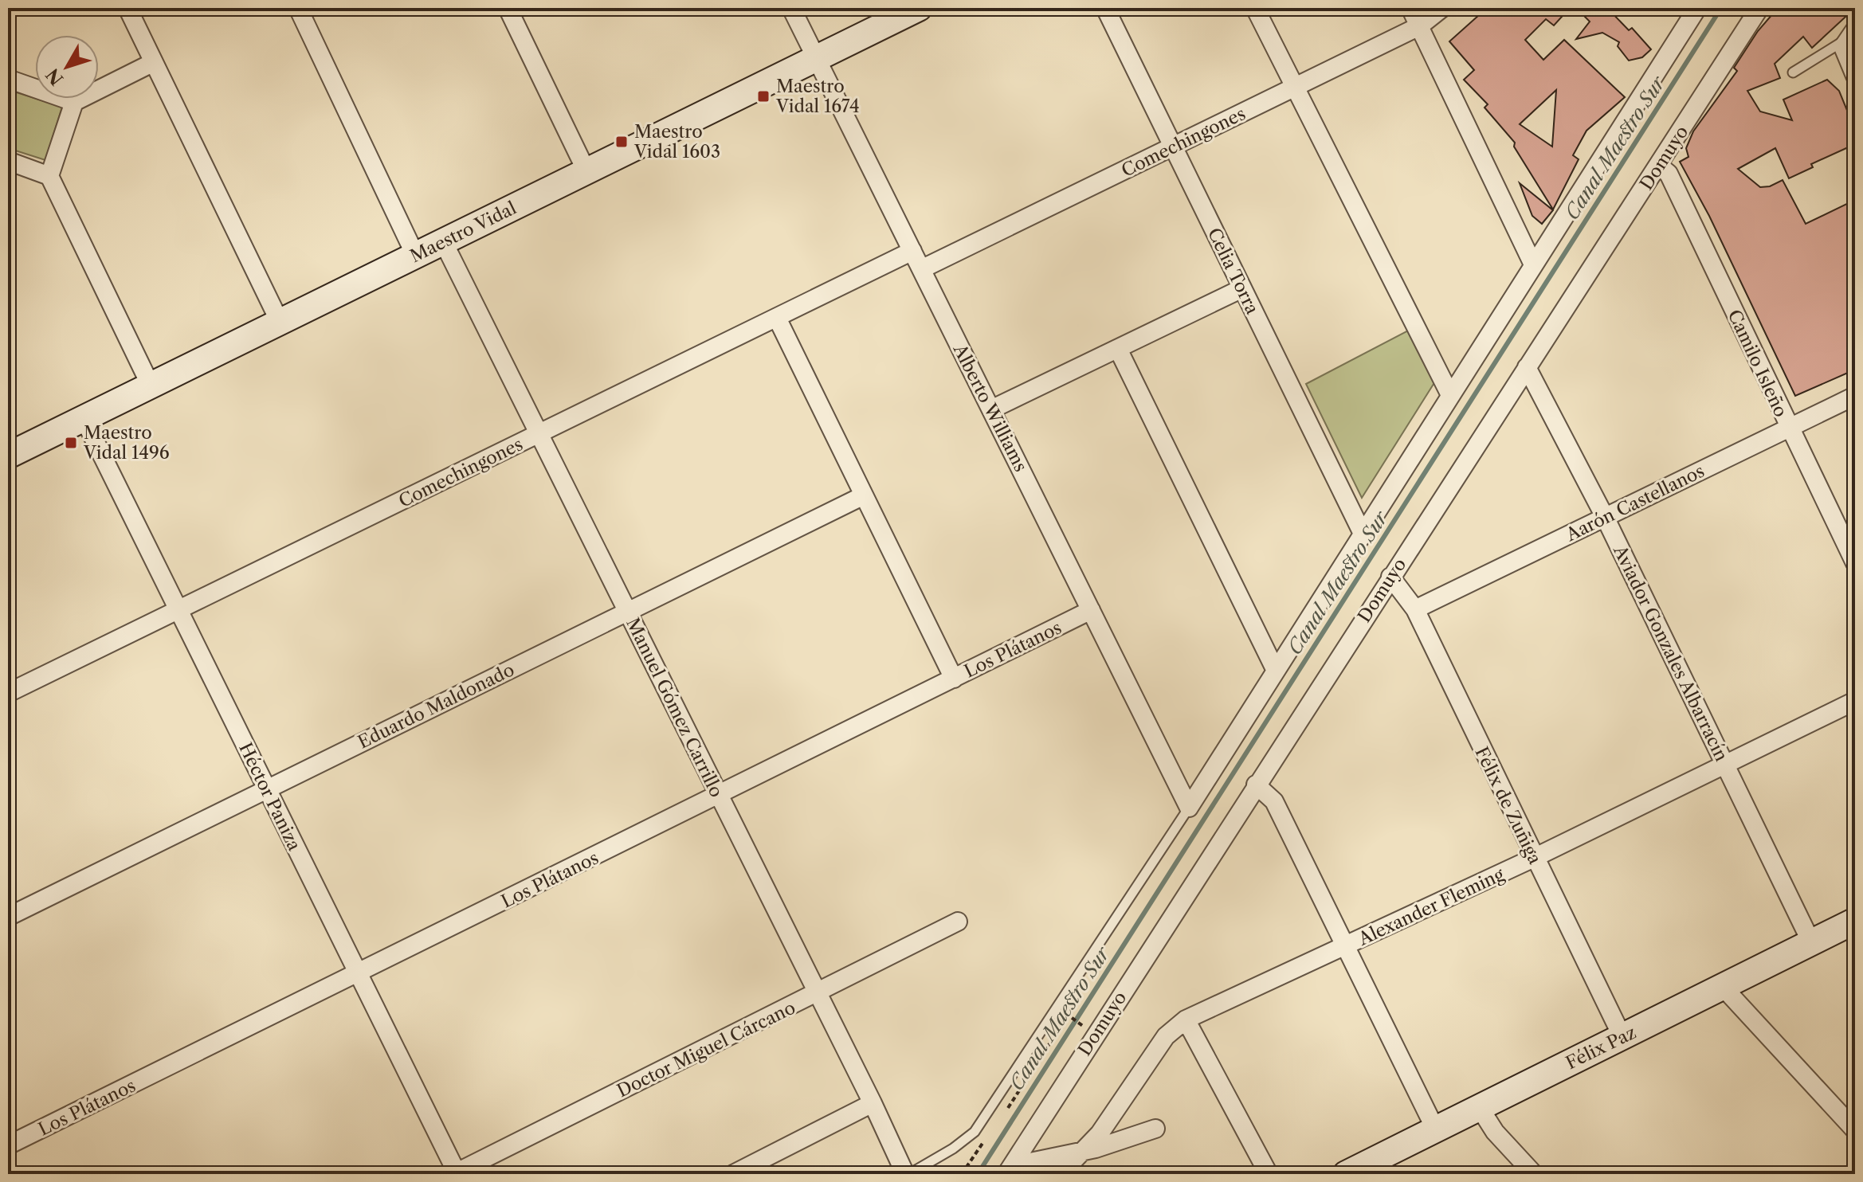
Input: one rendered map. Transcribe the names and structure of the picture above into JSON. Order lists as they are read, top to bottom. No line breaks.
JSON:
{"streets":{"main road":["Maestro Vidal","Félix Paz"],"street":["Comechingones","Domuyo","Celia Torra","Camilo Isleño","Alberto Williams","Aarón Castellanos","Los Plátanos","Aviador Gonzales Albarracín","Eduardo Maldonado","Manuel Gómez Carrillo","Héctor Paniza","Félix de Zuñiga","Alexander Fleming","Doctor Miguel Cárcano"]},"crossings":[["Comechingones","Celia Torra"],["Comechingones","Alberto Williams"],["Comechingones","Manuel Gómez Carrillo"],["Comechingones","Héctor Paniza"],["Domuyo","Camilo Isleño"],["Domuyo","Aviador Gonzales Albarracín"],["Domuyo","Félix de Zuñiga"],["Maestro Vidal","Alberto Williams"],["Maestro Vidal","Manuel Gómez Carrillo"],["Maestro Vidal","Héctor Paniza"],["Camilo Isleño","Aarón Castellanos"],["Alberto Williams","Los Plátanos"],["Aarón Castellanos","Aviador Gonzales Albarracín"],["Aarón Castellanos","Félix de Zuñiga"],["Los Plátanos","Manuel Gómez Carrillo"],["Los Plátanos","Héctor Paniza"],["Aviador Gonzales Albarracín","Alexander Fleming"],["Aviador Gonzales Albarracín","Félix Paz"],["Eduardo Maldonado","Manuel Gómez Carrillo"],["Eduardo Maldonado","Héctor Paniza"],["Manuel Gómez Carrillo","Doctor Miguel Cárcano"],["Héctor Paniza","Doctor Miguel Cárcano"],["Félix de Zuñiga","Alexander Fleming"],["Félix de Zuñiga","Félix Paz"]],"water":["Canal Maestro Sur"],"places":{"transit":["Maestro Vidal 1674","Maestro Vidal 1603","Maestro Vidal 1496"]},"north":"bottom left"}
